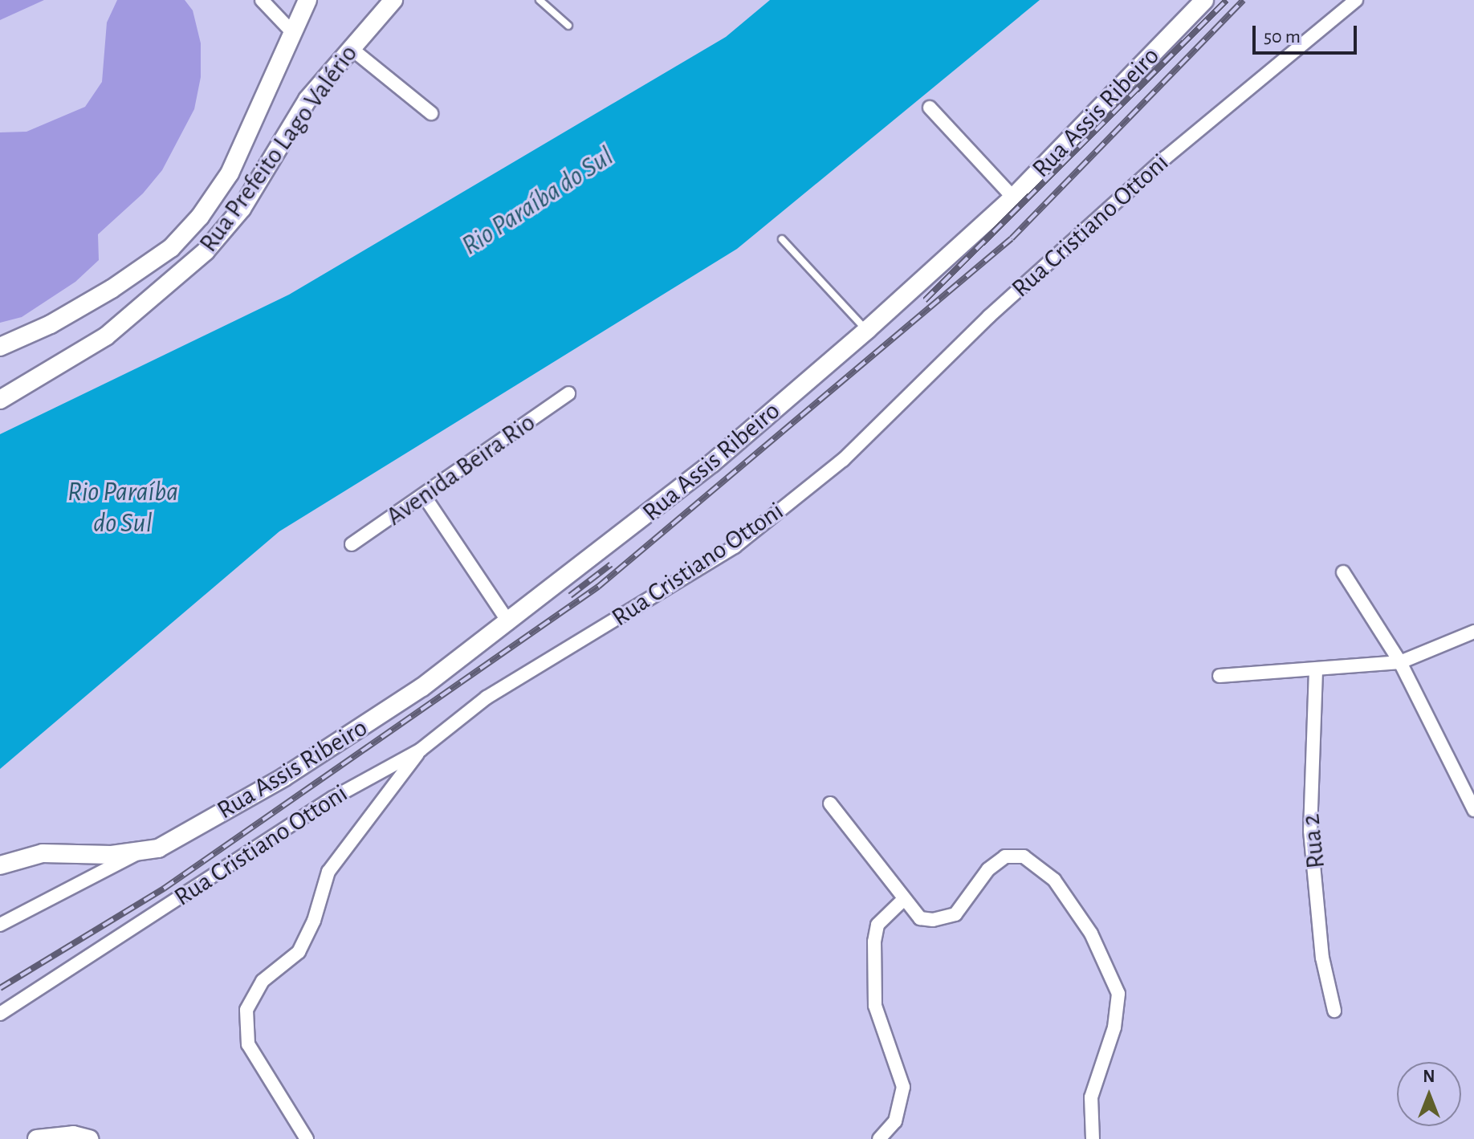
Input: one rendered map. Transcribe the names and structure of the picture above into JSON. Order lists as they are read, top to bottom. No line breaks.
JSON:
{"streets":{"street":["Rua Assis Ribeiro","Rua Prefeito Lago Valério","Rua Cristiano Ottoni","Avenida Beira Rio","Rua 2"]},"water":["Rio Paraíba do Sul"],"scale_bar":"50 m","north":"top"}
